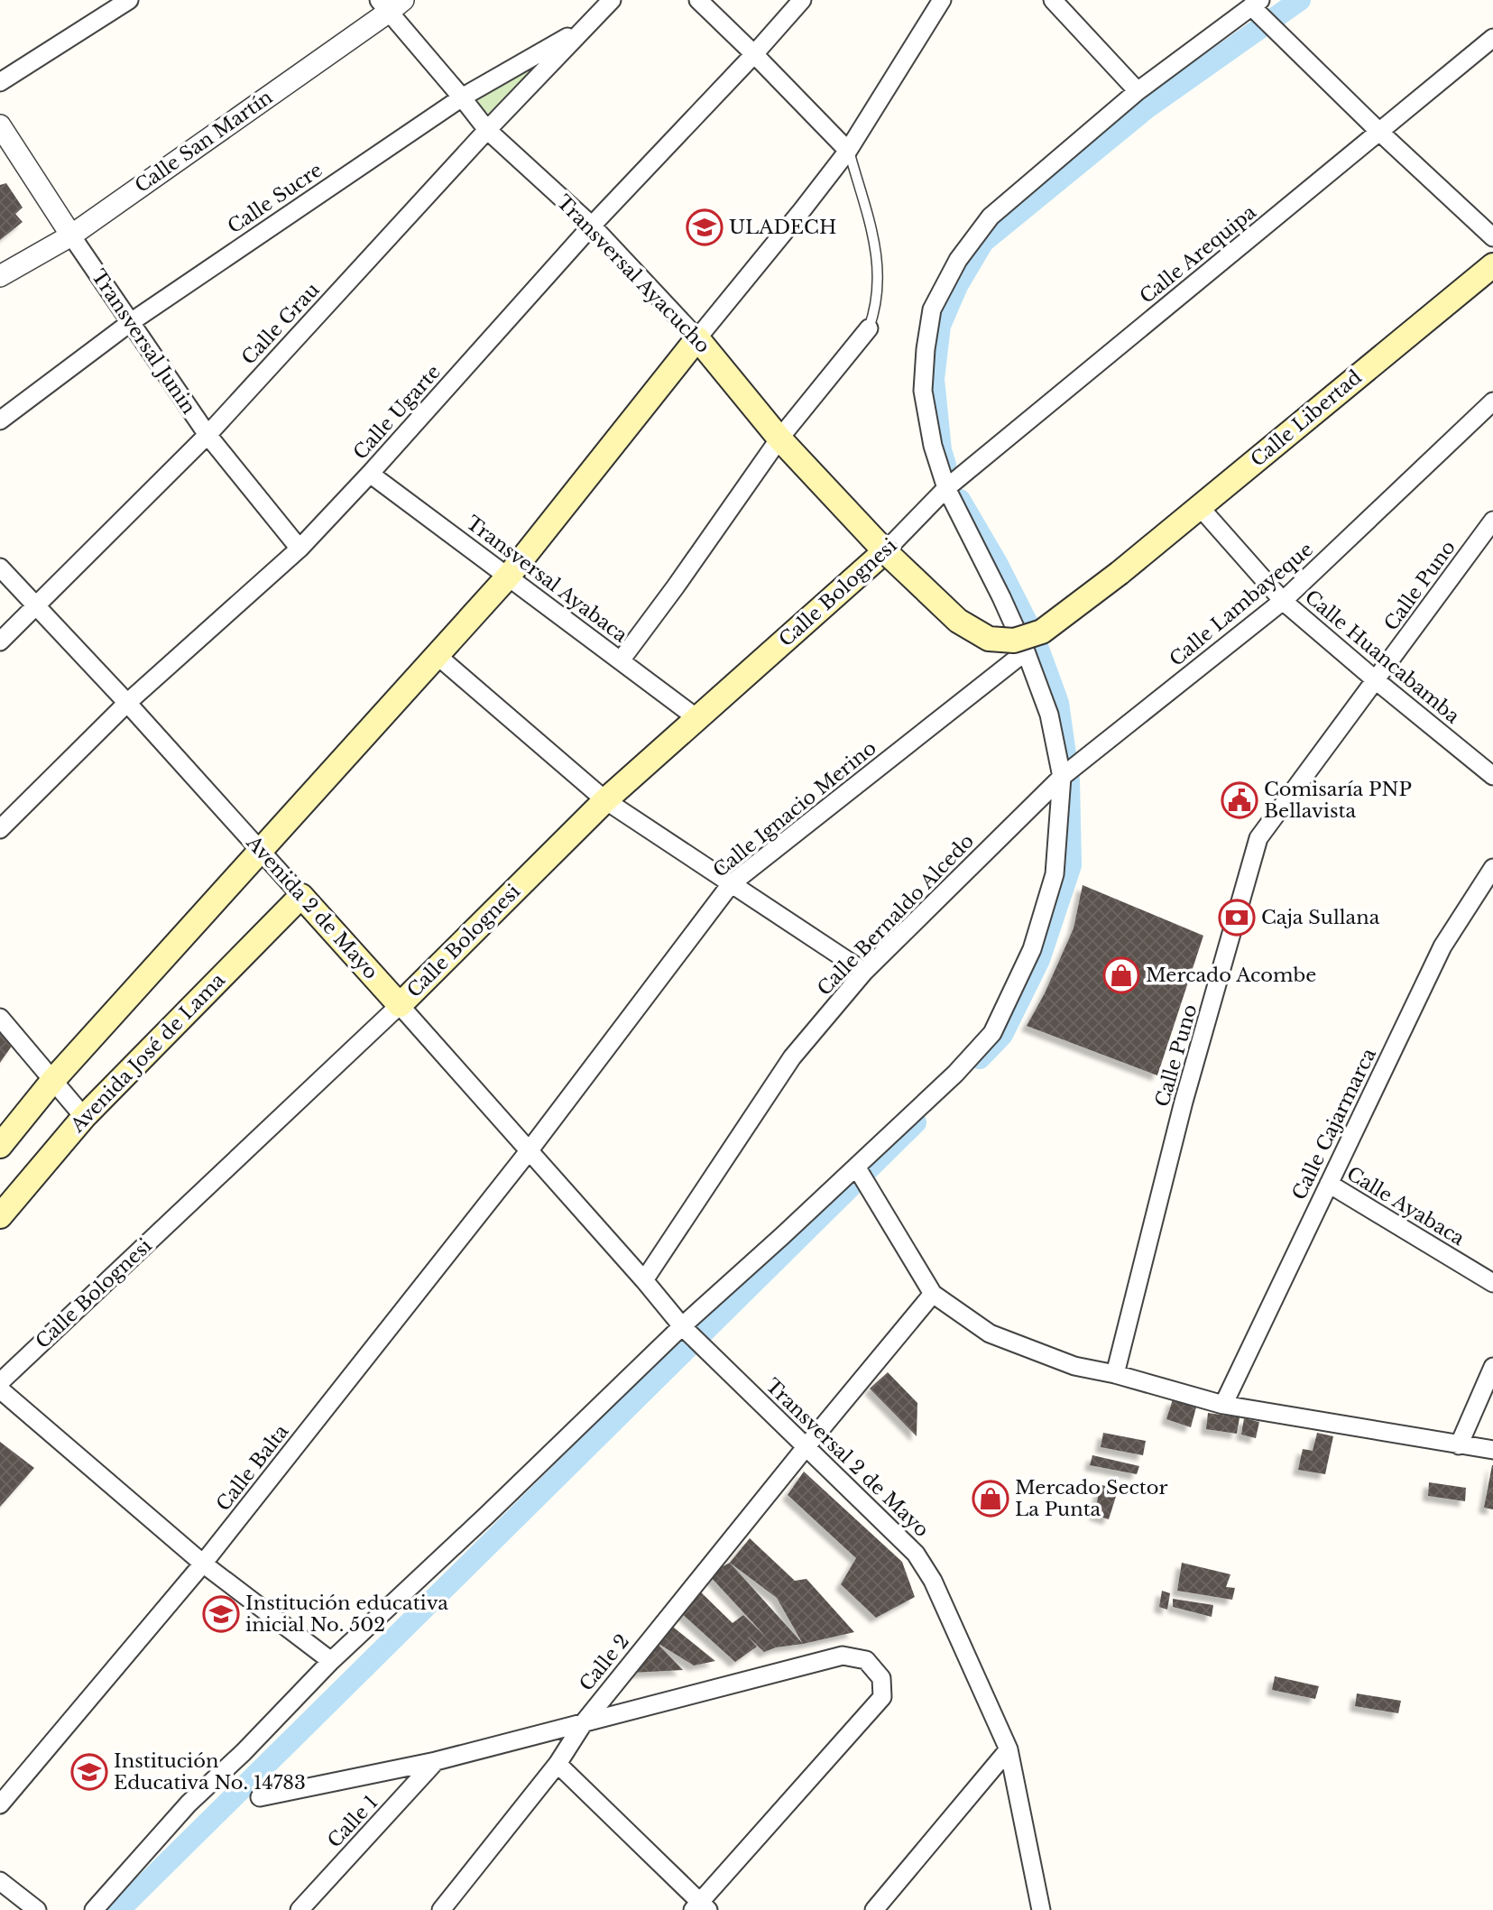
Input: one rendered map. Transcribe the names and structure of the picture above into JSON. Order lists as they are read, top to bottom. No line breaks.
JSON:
{"streets":{"main road":["Transversal Ayacucho","Calle Libertad","Calle Bolognesi","Avenida 2 de Mayo","Avenida José de Lama"],"street":["Calle San Martín","Calle Sucre","Calle Arequipa","Calle Grau","Transversal Junin","Calle Ugarte","Transversal Ayabaca","Calle Puno","Calle Lambayeque","Calle Huancabamba","Calle Ignacio Merino","Calle Bernaldo Alcedo","Calle Cajarmarca","Calle Ayabaca","Transversal 2 de Mayo","Calle Balta","Calle 2","Calle 1"]},"crossings":[["Calle San Martín","Transversal Ayacucho"],["Calle San Martín","Transversal Junin"],["Calle Sucre","Transversal Ayacucho"],["Calle Sucre","Calle Grau"],["Calle Sucre","Transversal Junin"],["Calle Arequipa","Calle Bolognesi"],["Transversal Ayacucho","Calle Grau"],["Transversal Ayacucho","Calle Ugarte"],["Transversal Ayacucho","Calle Libertad"],["Transversal Ayacucho","Calle Bolognesi"],["Calle Grau","Transversal Junin"],["Calle Grau","Avenida 2 de Mayo"],["Transversal Junin","Calle Ugarte"],["Calle Ugarte","Transversal Ayabaca"],["Calle Ugarte","Avenida 2 de Mayo"],["Calle Libertad","Calle Huancabamba"],["Transversal Ayabaca","Calle Bolognesi"],["Calle Puno","Calle Huancabamba"],["Calle Bolognesi","Avenida 2 de Mayo"],["Calle Lambayeque","Calle Huancabamba"],["Calle Lambayeque","Calle Bernaldo Alcedo"],["Calle Ignacio Merino","Avenida 2 de Mayo"],["Calle Ignacio Merino","Calle Balta"],["Avenida 2 de Mayo","Calle Bernaldo Alcedo"],["Avenida 2 de Mayo","Avenida José de Lama"],["Avenida 2 de Mayo","Transversal 2 de Mayo"],["Avenida 2 de Mayo","Calle Balta"],["Calle Bernaldo Alcedo","Transversal 2 de Mayo"],["Calle Cajarmarca","Calle Ayabaca"],["Transversal 2 de Mayo","Calle 2"]],"places":{"school or university":["ULADECH","Institución educativa inicial No. 502","Institución Educativa No. 14783"],"public building":["Comisaría PNP Bellavista"],"bank":["Caja Sullana"],"shop":["Mercado Acombe","Mercado Sector La Punta"]}}
